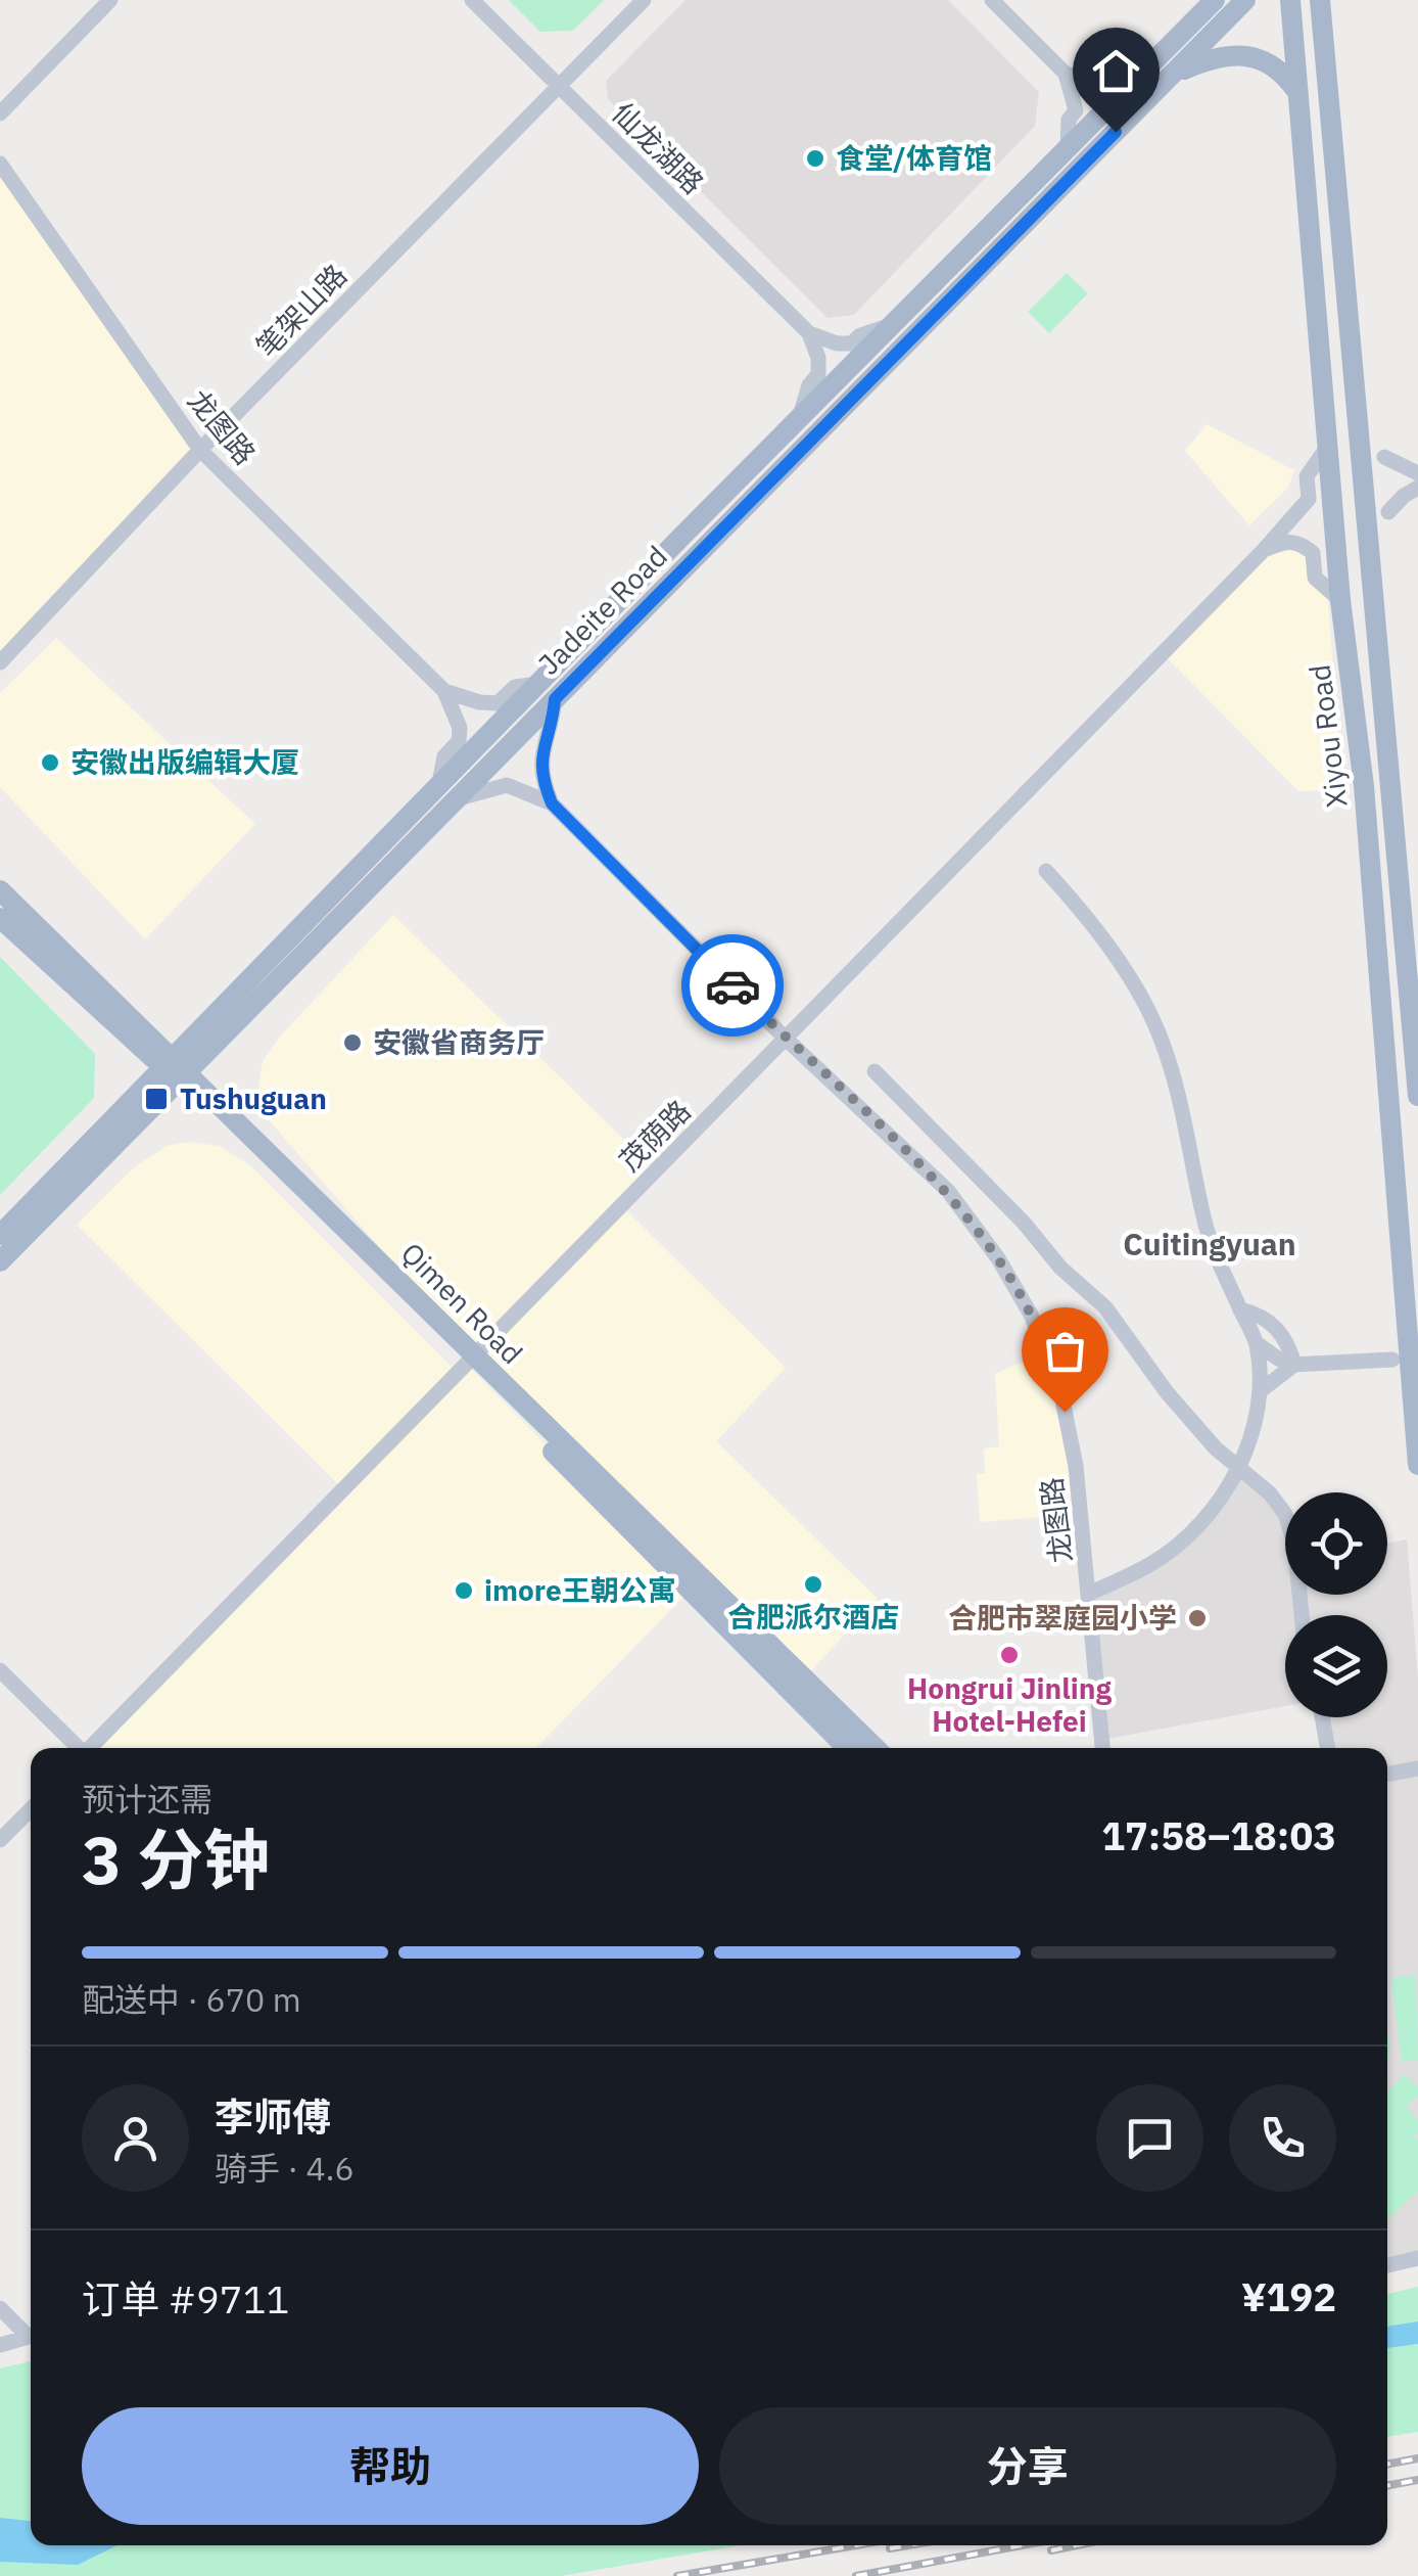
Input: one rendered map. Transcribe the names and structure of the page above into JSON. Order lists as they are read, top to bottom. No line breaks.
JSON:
{"streets":{"main road":["Jadeite Road","Xiyou Road","Qimen Road"],"street":["仙龙湖路","笔架山路","龙图路","茂荫路"]},"crossings":[["仙龙湖路","笔架山路"],["笔架山路","龙图路"],["龙图路","茂荫路"],["Jadeite Road","Qimen Road"],["Xiyou Road","茂荫路"],["茂荫路","Qimen Road"]],"districts":["Cuitingyuan"],"places":{"other":["食堂/体育馆","安徽出版编辑大厦","安徽省商务厅","合肥派尔酒店","imore王朝公寓","合肥市翠庭园小学","Hongrui Jinling Hotel-Hefei"],"transit":["Tushuguan"]},"page":{"heading":["3 分钟","预计还需","17:58–18:03"],"panel":["李师傅","骑手 · 4.6","订单 #9711","¥192"],"bar":"配送中 · 670 m","buttons":["帮助","分享"]}}
